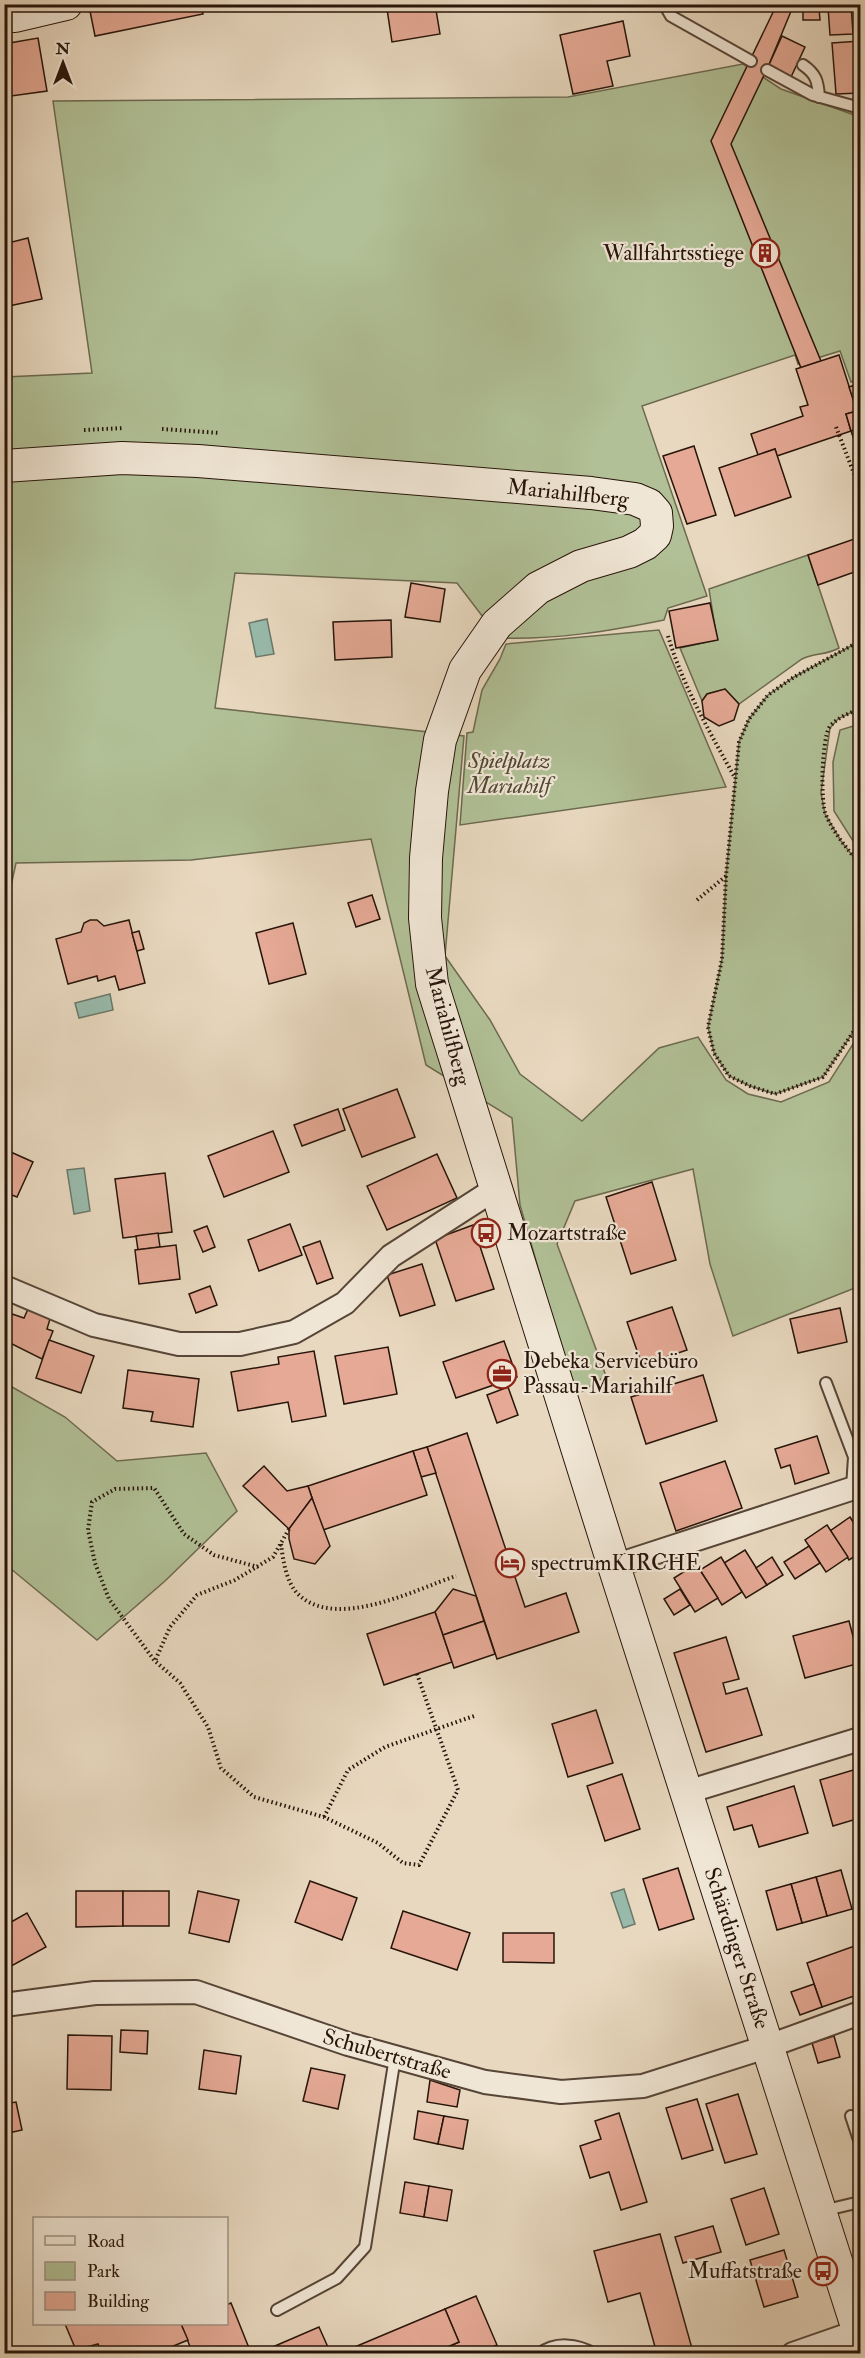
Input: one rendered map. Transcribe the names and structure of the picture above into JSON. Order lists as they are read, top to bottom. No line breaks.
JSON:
{"streets":{"main road":["Mariahilfberg","Schärdinger Straße"],"street":["Schubertstraße"]},"crossings":[["Mariahilfberg","Schärdinger Straße"],["Schärdinger Straße","Schubertstraße"]],"parks":["Spielplatz Mariahilf"],"places":{"building":["Wallfahrtsstiege"],"bus stop":["Mozartstraße","Muffatstraße"],"office":["Debeka Servicebüro Passau-Mariahilf"],"hotel":["spectrumKIRCHE"]},"legend":["Road","Park","Building"],"north":"top"}
